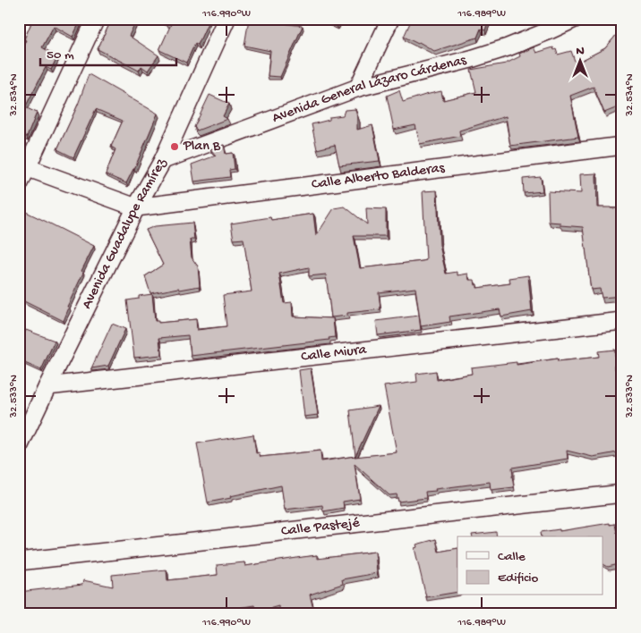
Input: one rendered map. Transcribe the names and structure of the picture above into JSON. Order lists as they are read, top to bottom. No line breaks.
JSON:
{"streets":{"street":["Avenida General Lázaro Cárdenas","Calle Alberto Balderas","Avenida Guadalupe Ramírez","Calle Miura","Calle Pastejé"]},"crossings":[["Avenida General Lázaro Cárdenas","Avenida Guadalupe Ramírez"],["Calle Alberto Balderas","Avenida Guadalupe Ramírez"],["Avenida Guadalupe Ramírez","Calle Miura"]],"places":["Plan B"],"legend":["Calle","Edificio"],"scale_bar":"50 m","north":"top","coordinates":["116.990°W","116.989°W","32.534°N","32.533°N"]}
